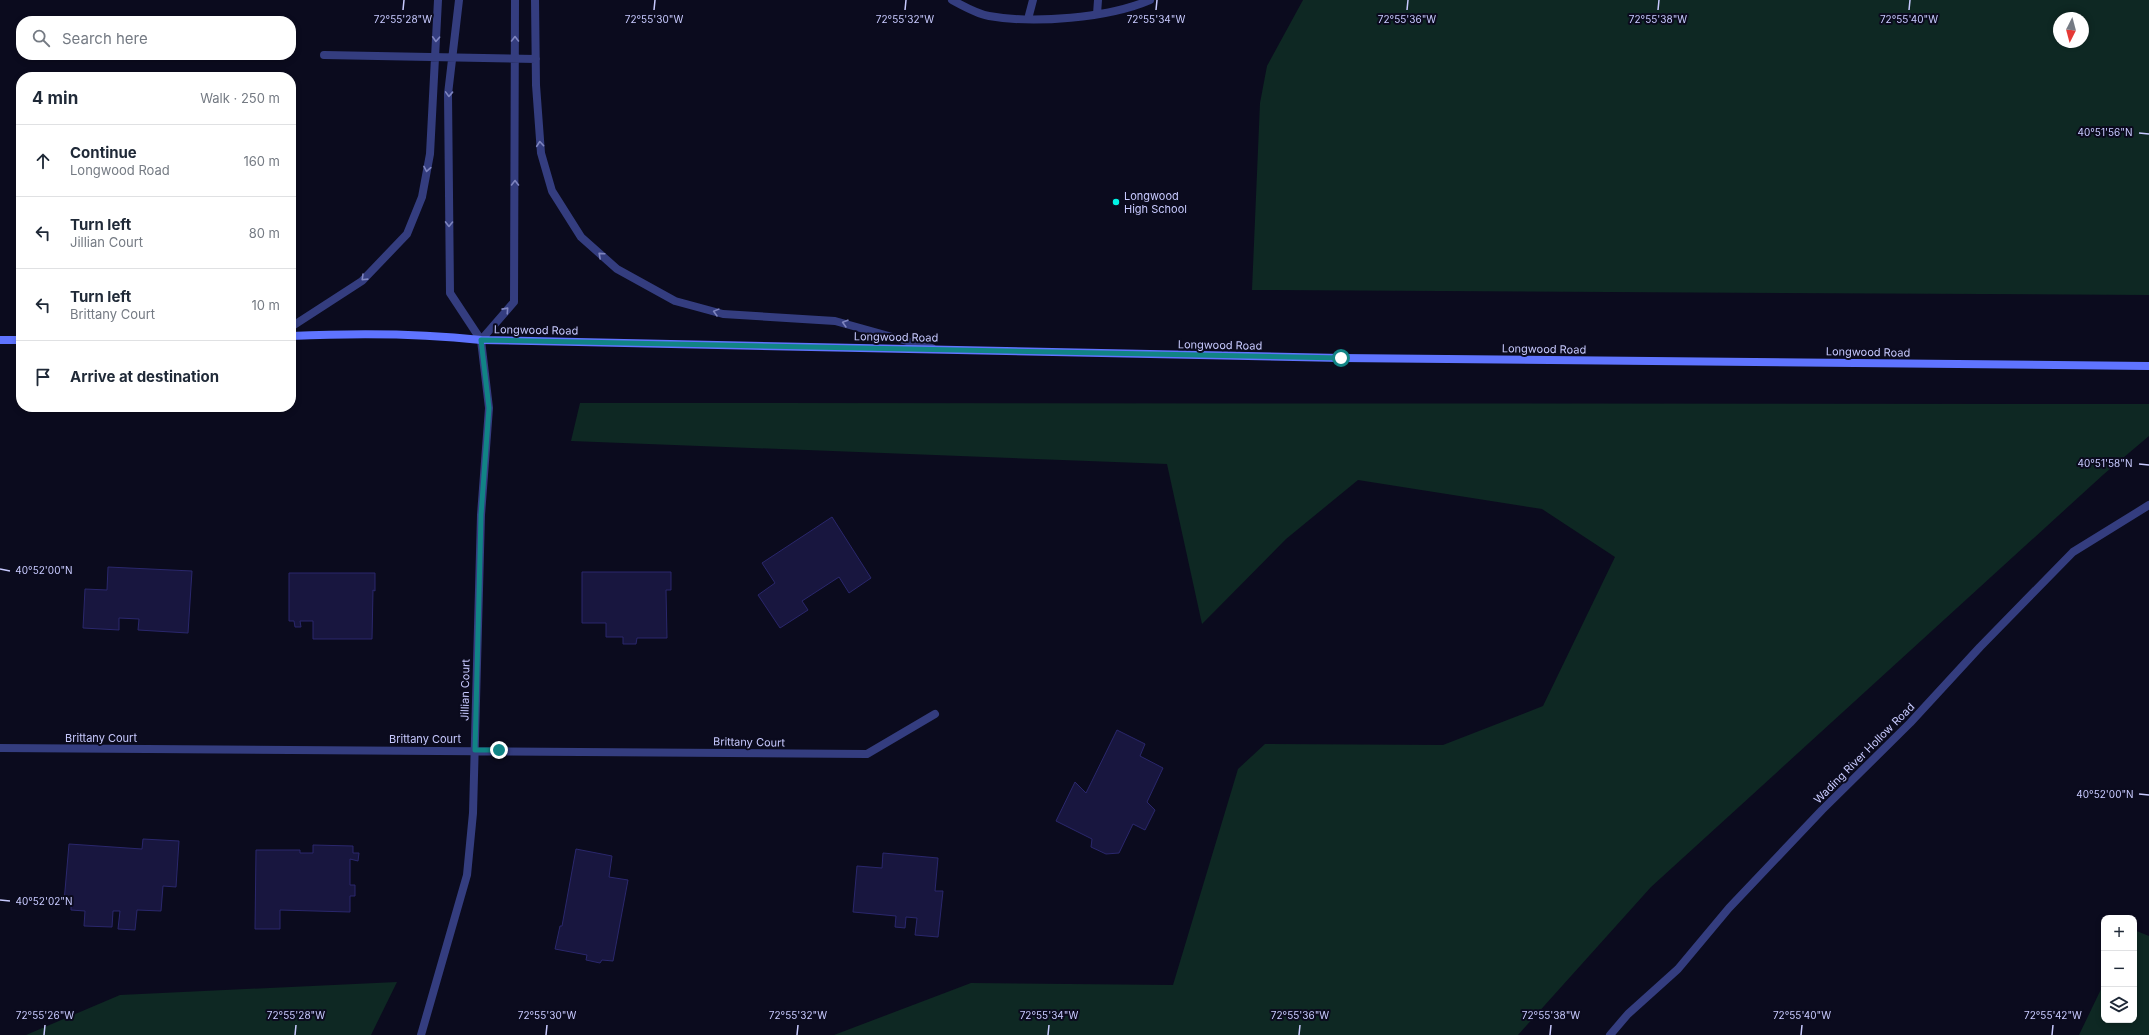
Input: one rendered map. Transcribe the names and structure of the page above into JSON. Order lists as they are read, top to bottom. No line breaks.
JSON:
{"streets":{"main road":["Longwood Road"],"street":["Jillian Court","Brittany Court","Wading River Hollow Road"]},"crossings":[["Longwood Road","Jillian Court"],["Jillian Court","Brittany Court"]],"places":["Longwood High School"],"north":"bottom","page":{"search":"Search here","heading":["4 min","Walk · 250 m"],"list":[["Continue","Longwood Road","160 m"],["Turn left","Jillian Court","80 m"],["Turn left","Brittany Court","10 m"],"Arrive at destination"],"map_buttons":["+","−"]},"coordinates":["72°55'28\"W","72°55'30\"W","72°55'32\"W","72°55'34\"W","72°55'36\"W","72°55'38\"W","72°55'40\"W","40°51'56\"N","40°51'58\"N","40°52'00\"N","40°52'02\"N","72°55'26\"W","72°55'42\"W"]}
